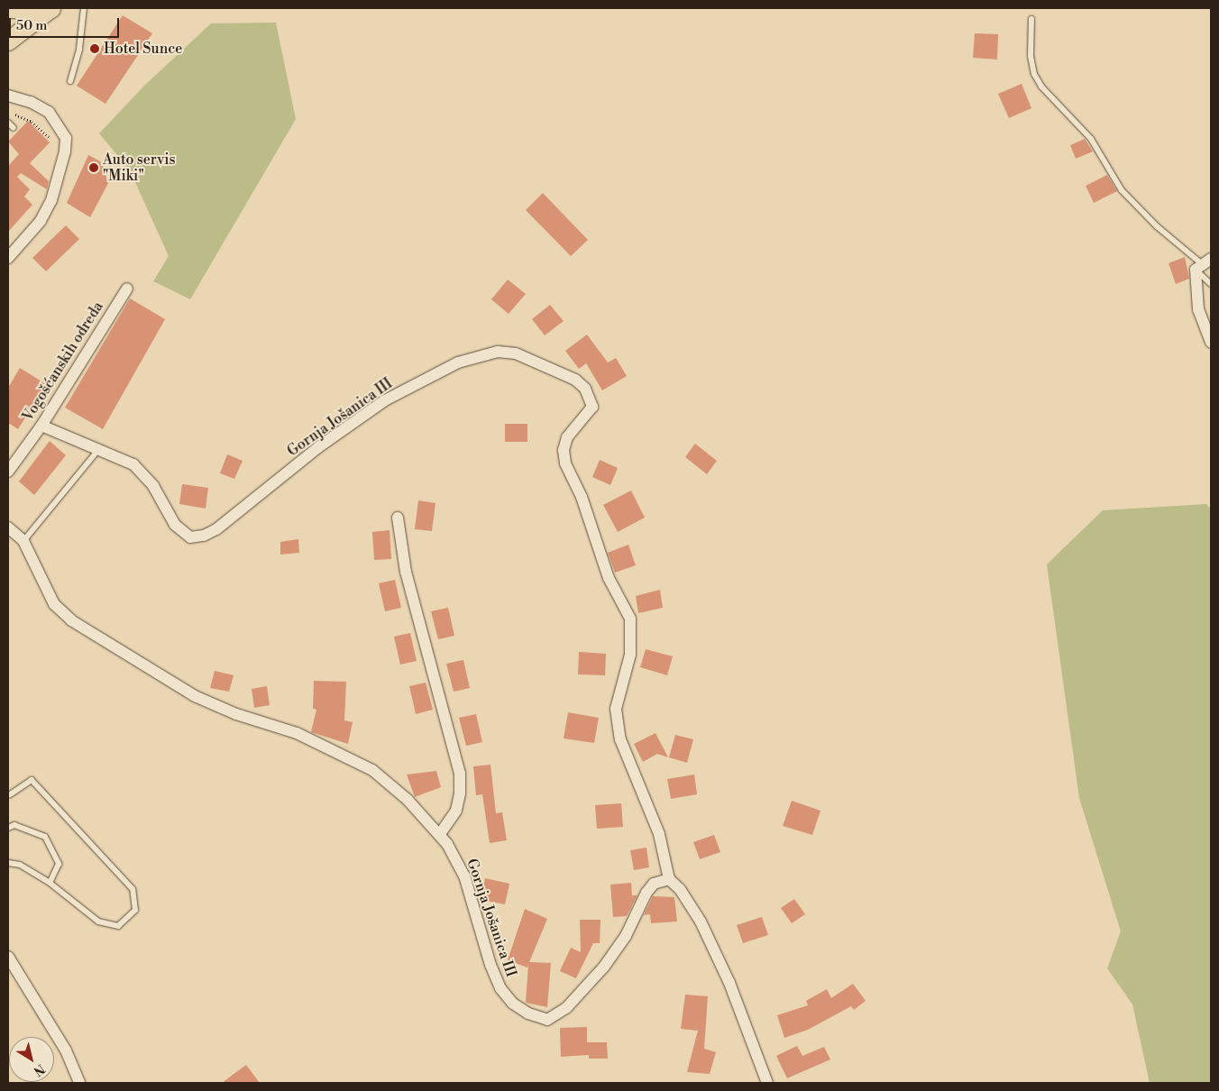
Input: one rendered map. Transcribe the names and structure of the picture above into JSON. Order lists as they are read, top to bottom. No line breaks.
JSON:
{"streets":{"street":["Vogošćanskih odreda","Gornja Jošanica III"]},"crossings":[["Vogošćanskih odreda","Gornja Jošanica III"]],"places":["Hotel Sunce","Auto servis \"Miki\""],"scale_bar":"50 m","north":"bottom right"}
